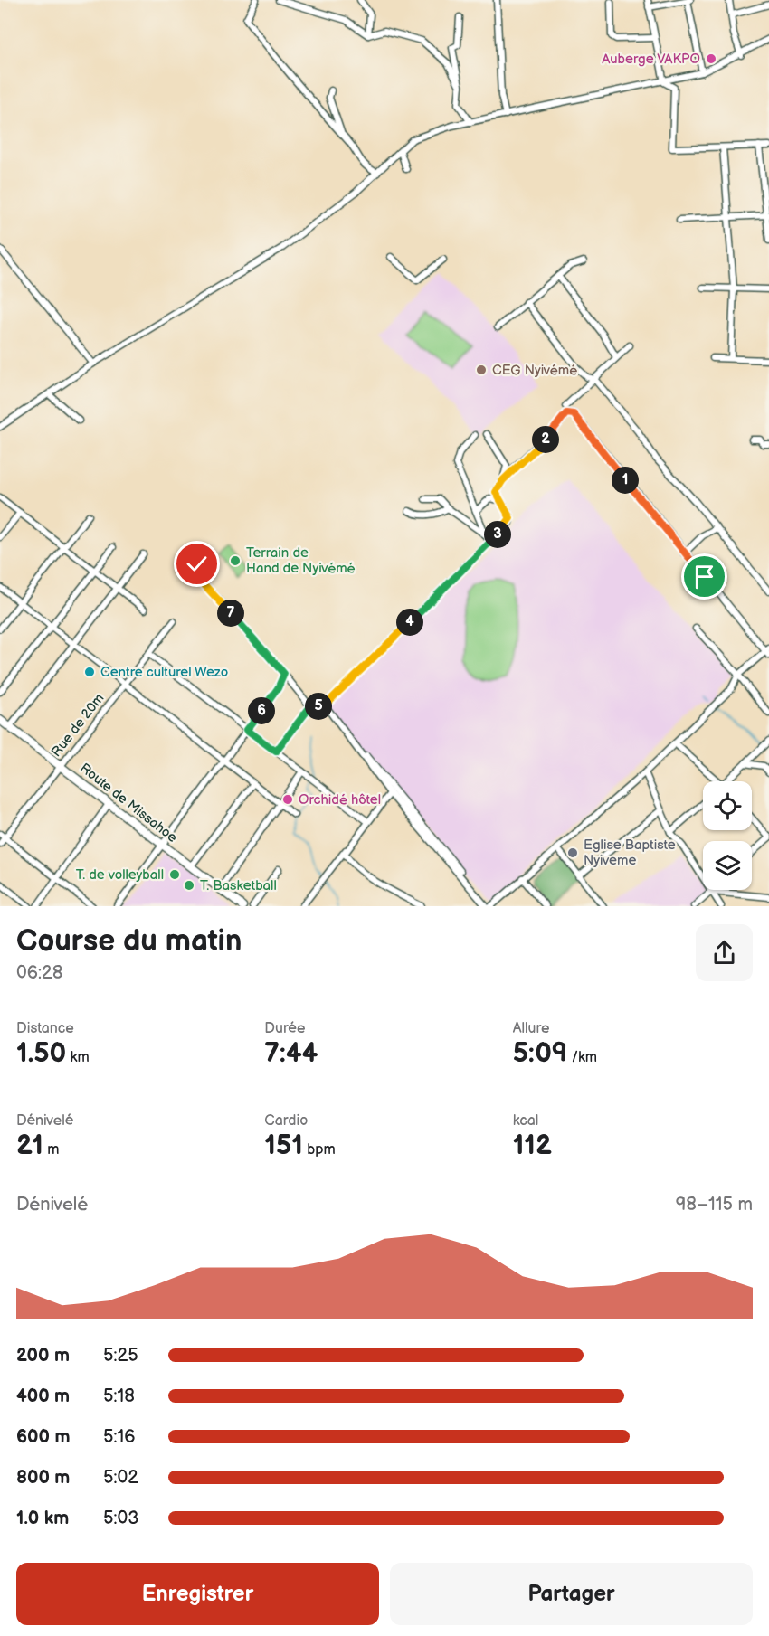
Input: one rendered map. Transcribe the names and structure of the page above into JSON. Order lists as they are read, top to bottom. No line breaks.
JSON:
{"streets":{"main road":["Route de Missahoe"],"street":["Rue de 20m"]},"crossings":[["Rue de 20m","Route de Missahoe"]],"places":["Auberge VAKPO","CEG Nyivémé","Terrain de Hand de Nyivémé","Centre culturel Wezo","Orchidé hôtel","Eglise Baptiste Nyiveme","T. de volleyball","T. Basketball"],"page":{"pins":["2","1","3","7","4","5","6"],"heading":["Course du matin","06:28"],"stats":[["Distance","1.50 km"],["Durée","7:44"],["Allure","5:09 /km"],["Dénivelé","21 m"],["Cardio","151 bpm"],["kcal","112"]],"chart":["Dénivelé","98–115 m"],"list":[{"name":"200 m","note":"5:25"},{"name":"400 m","note":"5:18"},{"name":"600 m","note":"5:16"},{"name":"800 m","note":"5:02"},{"name":"1.0 km","note":"5:03"}],"buttons":["Enregistrer","Partager"]}}
